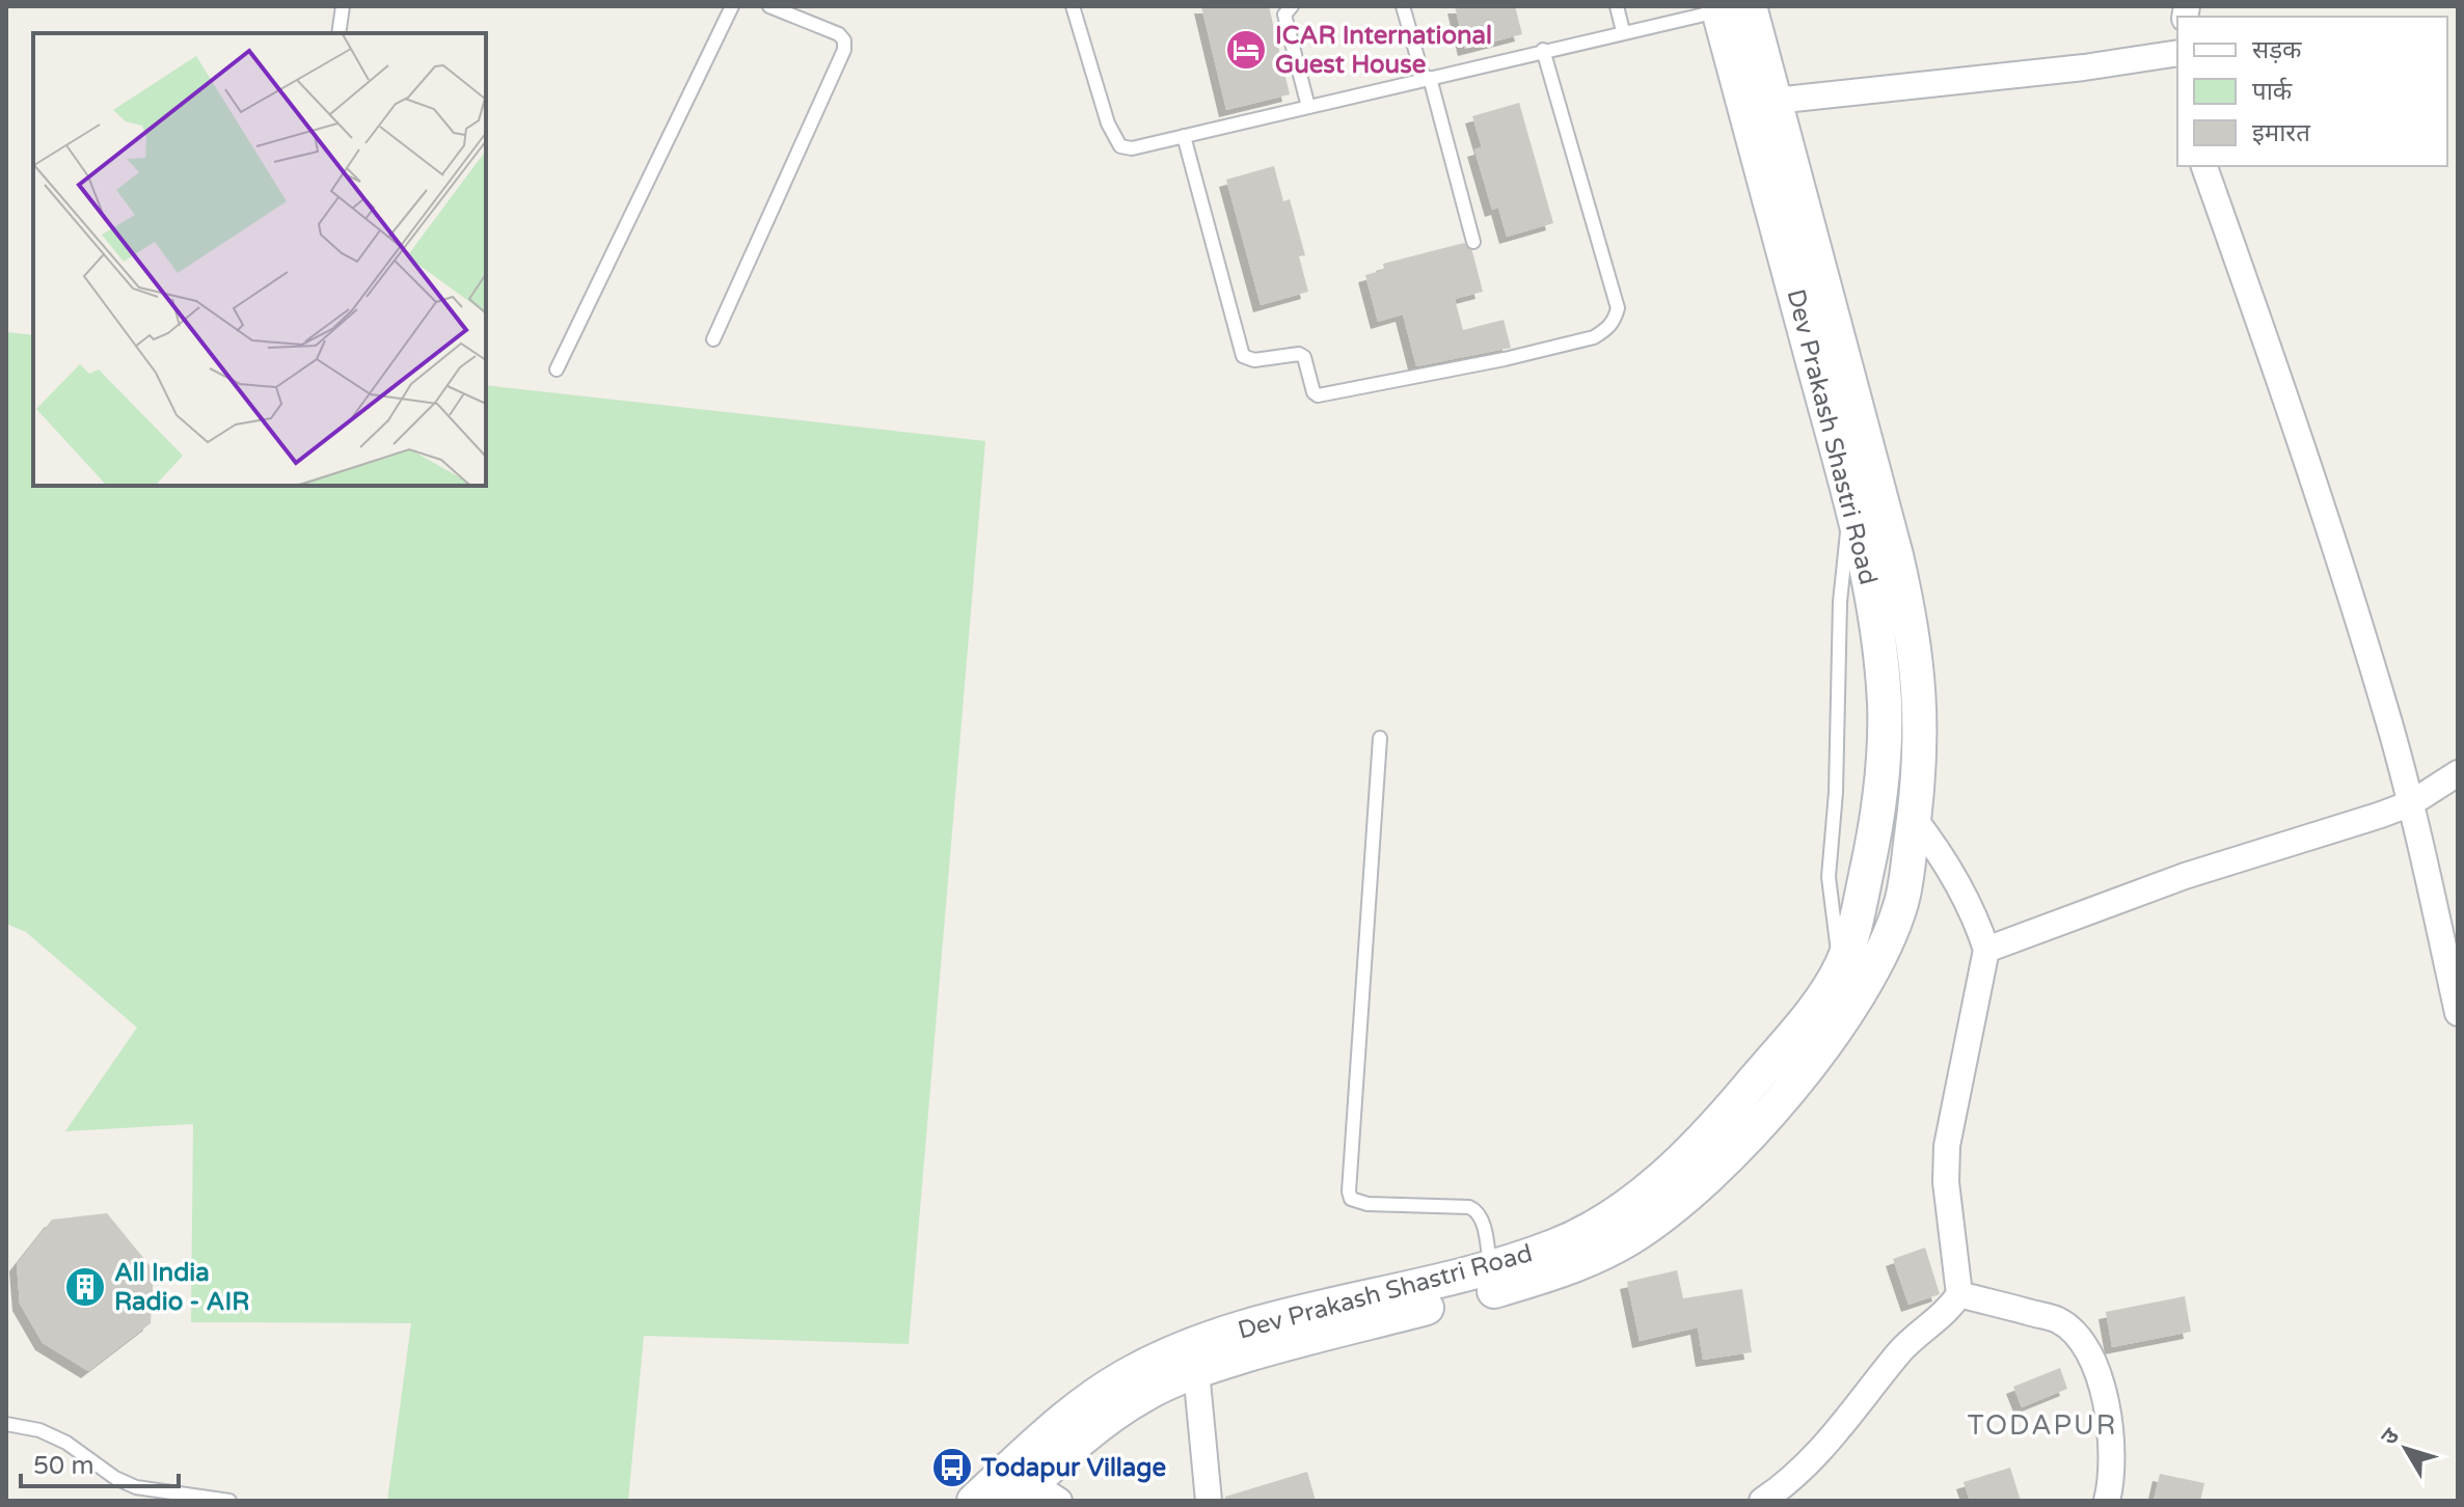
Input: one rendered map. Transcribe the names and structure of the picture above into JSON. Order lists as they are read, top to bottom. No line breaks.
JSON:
{"streets":{"street":["Dev Prakash Shastri Road"]},"districts":["TODAPUR"],"places":{"hotel":["ICAR International Guest House"],"building":["All India Radio - AIR"],"bus stop":["Todapur Village"]},"legend":["सड़क","पार्क","इमारत"],"scale_bar":"50 m","north":"top left"}
